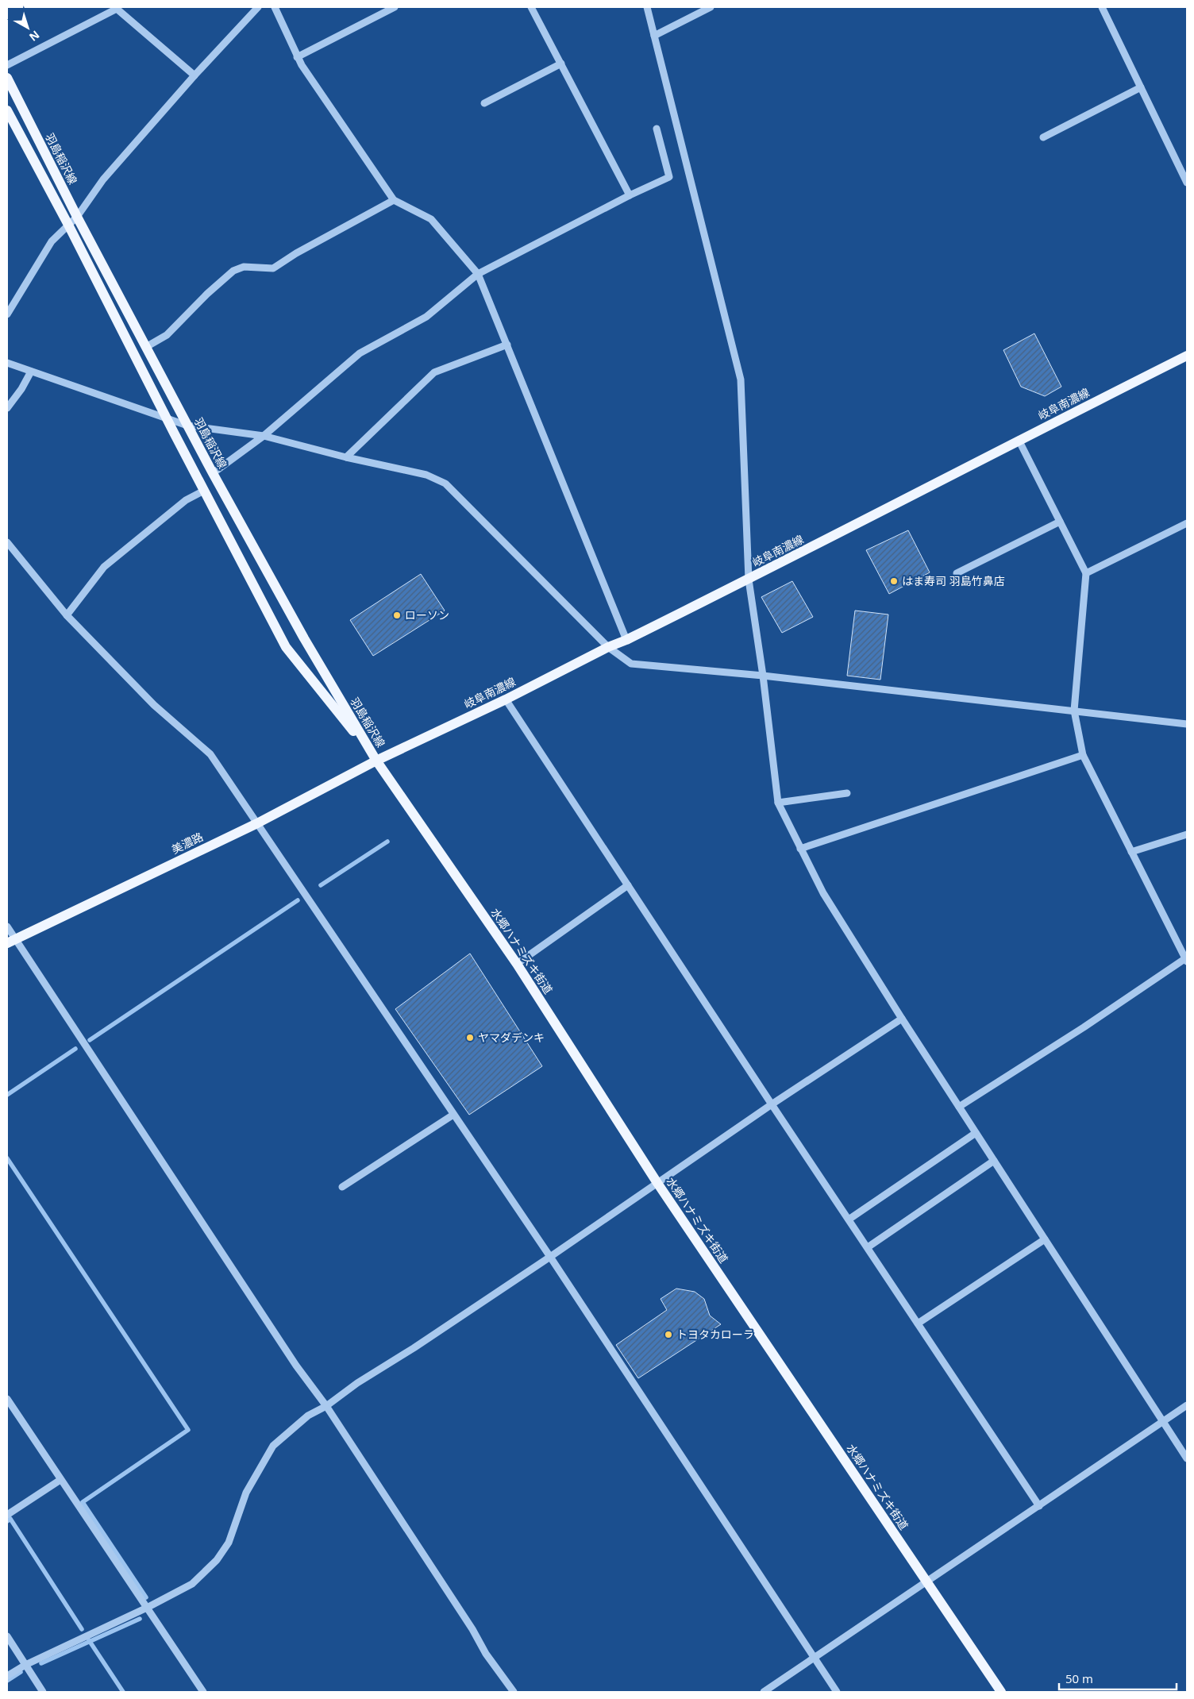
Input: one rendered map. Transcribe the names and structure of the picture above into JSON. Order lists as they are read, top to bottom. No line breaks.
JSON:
{"streets":{"main road":["羽島稲沢線","岐阜南濃線","美濃路","水郷ハナミズキ街道"]},"crossings":[["羽島稲沢線","岐阜南濃線"],["羽島稲沢線","美濃路"],["羽島稲沢線","水郷ハナミズキ街道"],["岐阜南濃線","美濃路"],["岐阜南濃線","水郷ハナミズキ街道"],["美濃路","水郷ハナミズキ街道"]],"places":["はま寿司 羽島竹鼻店","ローソン","ヤマダデンキ","トヨタカローラ"],"scale_bar":"50 m","north":"bottom right"}
